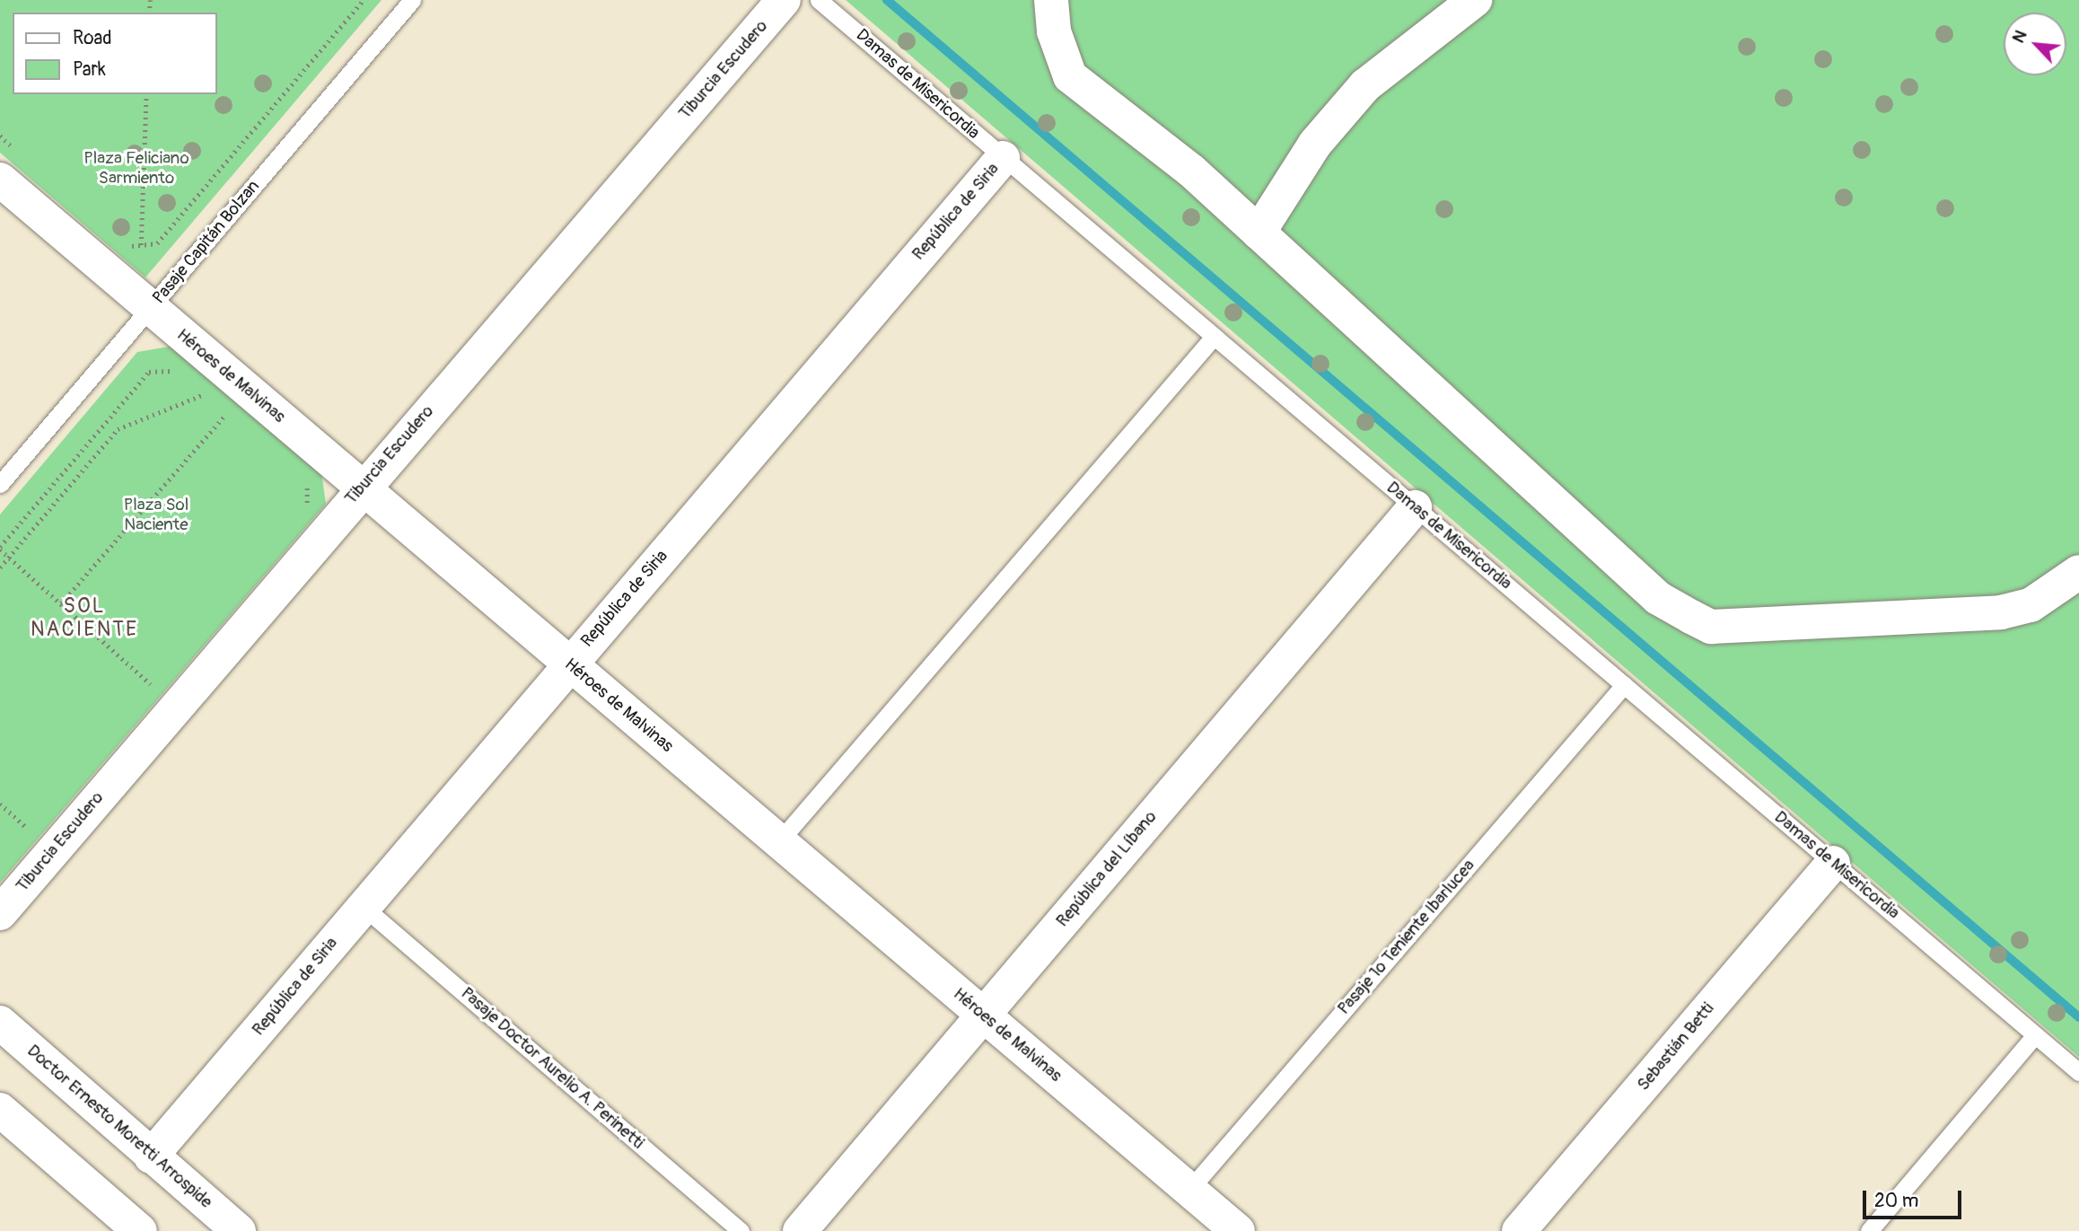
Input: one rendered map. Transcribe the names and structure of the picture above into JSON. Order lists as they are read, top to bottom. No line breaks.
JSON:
{"streets":{"street":["Tiburcia Escudero","República de Siria","Héroes de Malvinas","República del Líbano","Sebastián Betti","Doctor Ernesto Moretti Arrospide"],"lane":["Damas de Misericordia","Pasaje Capitán Bolzan","Pasaje 1º Teniente Ibarlucea","Pasaje Doctor Aurelio A. Perinetti"]},"crossings":[["Tiburcia Escudero","Héroes de Malvinas"],["Damas de Misericordia","República de Siria"],["Damas de Misericordia","República del Líbano"],["Damas de Misericordia","Pasaje 1º Teniente Ibarlucea"],["Damas de Misericordia","Sebastián Betti"],["República de Siria","Héroes de Malvinas"],["República de Siria","Pasaje Doctor Aurelio A. Perinetti"],["República de Siria","Doctor Ernesto Moretti Arrospide"],["Pasaje Capitán Bolzan","Héroes de Malvinas"],["Héroes de Malvinas","República del Líbano"],["Héroes de Malvinas","Pasaje 1º Teniente Ibarlucea"]],"districts":["SOL NACIENTE"],"parks":["Plaza Feliciano Sarmiento","Plaza Sol Naciente"],"legend":["Road","Park"],"scale_bar":"20 m","north":"top left"}
